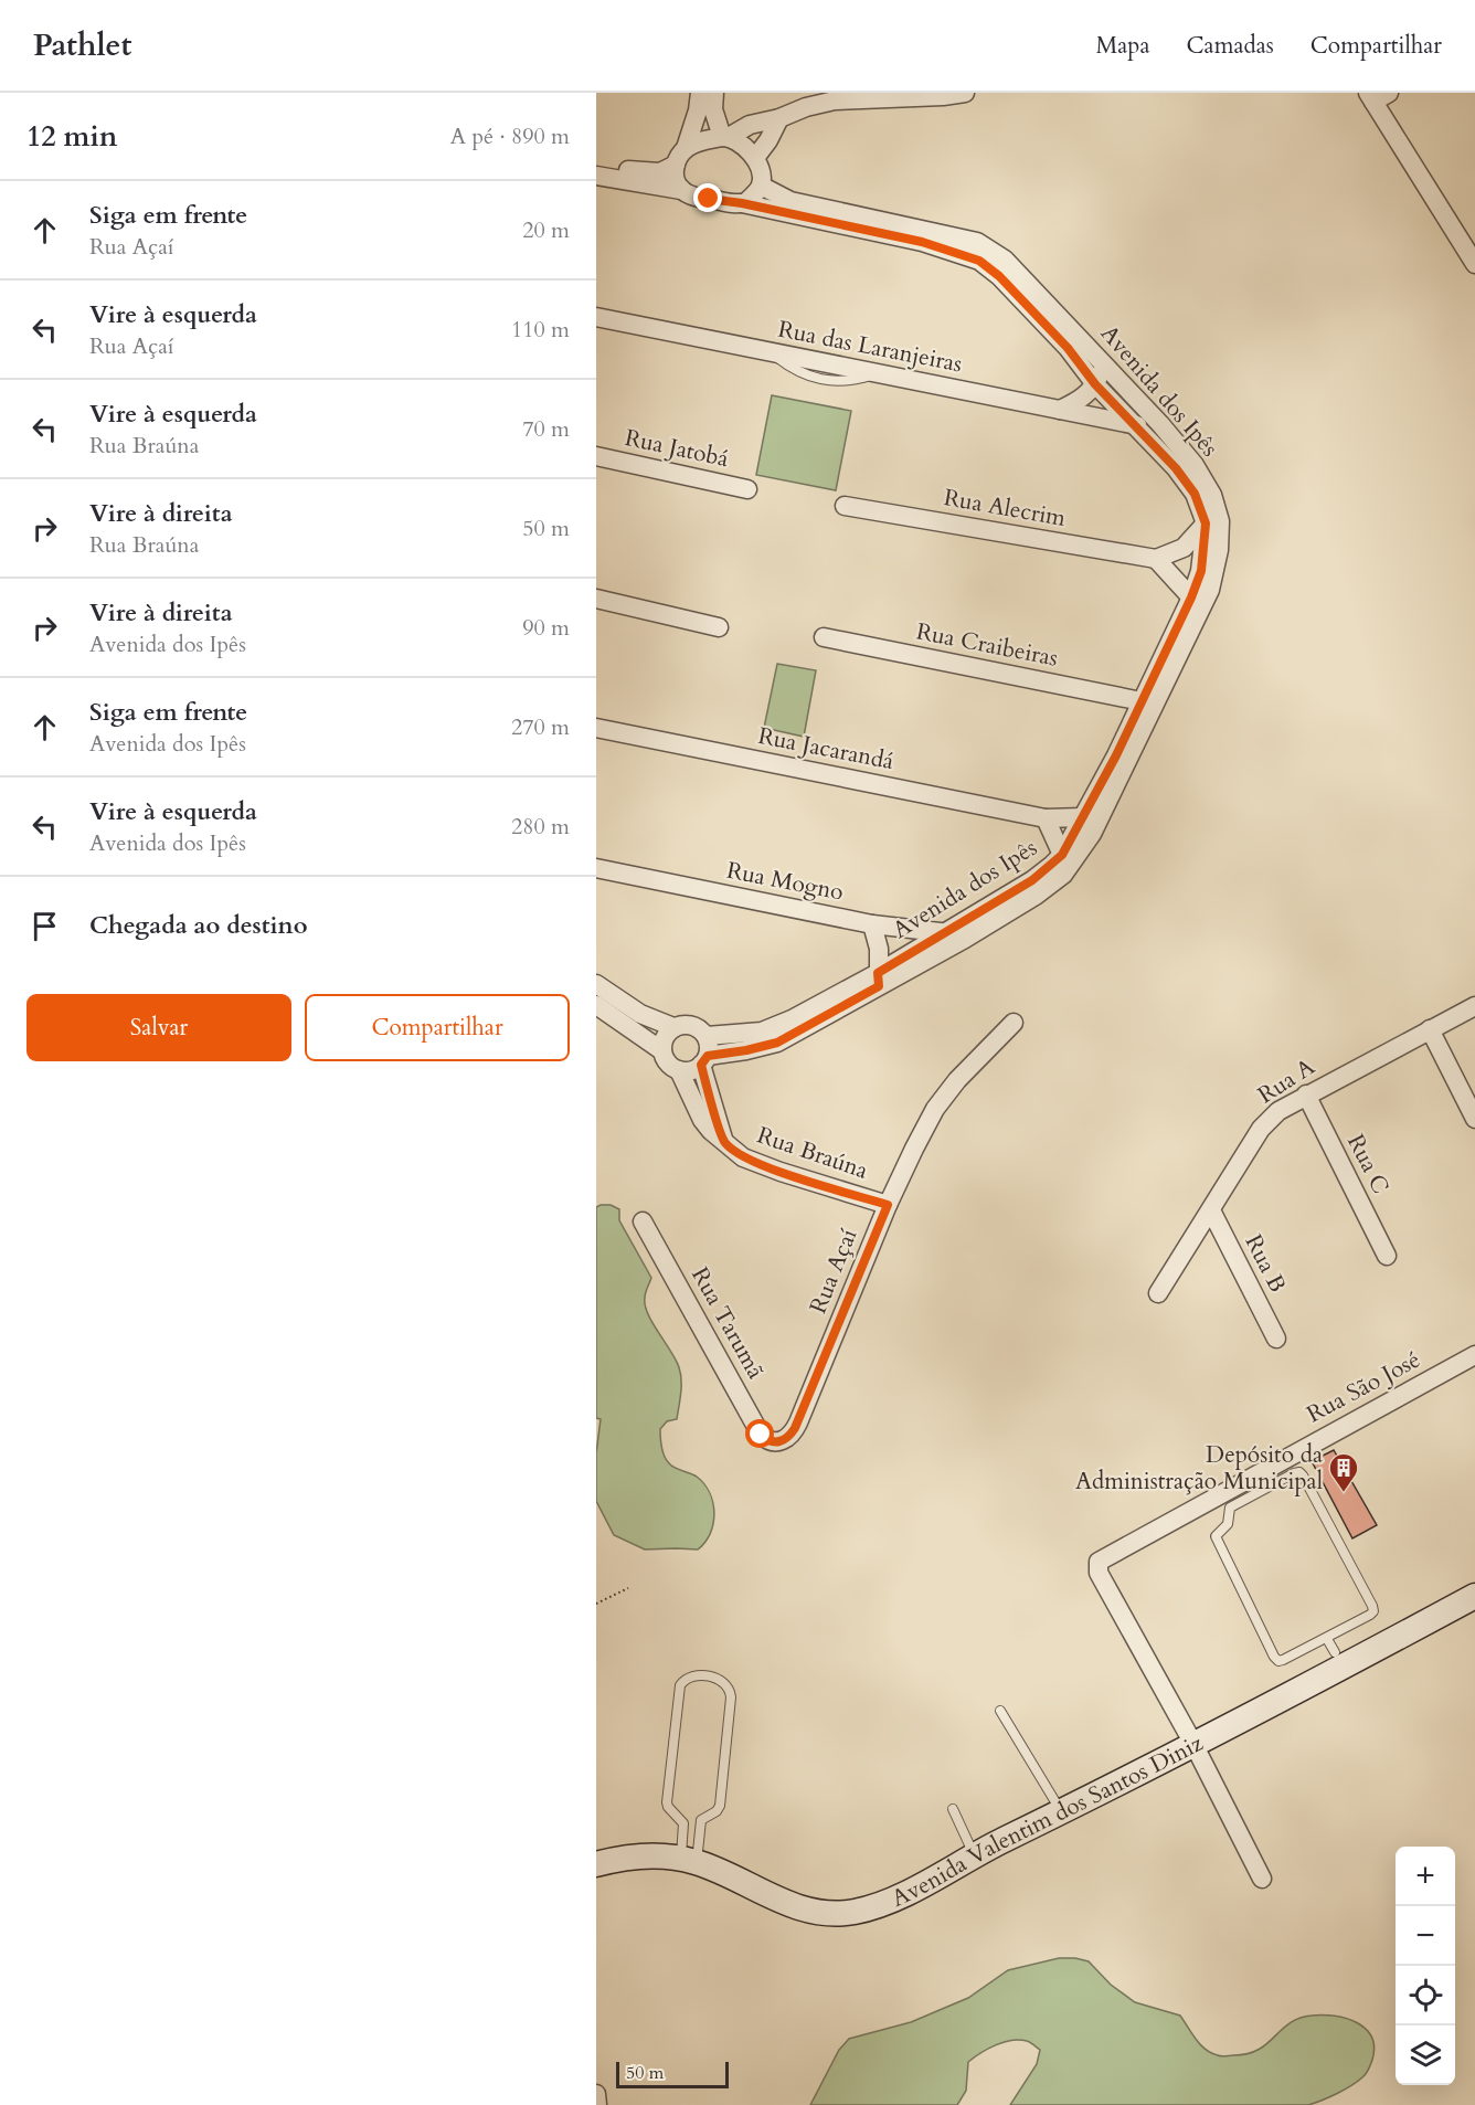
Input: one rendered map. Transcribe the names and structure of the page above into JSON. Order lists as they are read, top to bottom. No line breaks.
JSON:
{"streets":{"street":["Rua das Laranjeiras","Avenida dos Ipês","Rua Jatobá","Rua Alecrim","Rua Craibeiras","Rua Jacarandá","Rua Mogno","Rua A","Rua Braúna","Rua C","Rua B","Rua Açaí","Rua Tarumã","Rua São José","Avenida Valentim dos Santos Diniz"]},"crossings":[["Rua das Laranjeiras","Avenida dos Ipês"],["Avenida dos Ipês","Rua Craibeiras"],["Avenida dos Ipês","Rua Jacarandá"],["Avenida dos Ipês","Rua Mogno"],["Avenida dos Ipês","Rua Braúna"],["Rua A","Rua C"],["Rua A","Rua B"],["Rua Braúna","Rua Açaí"],["Rua Açaí","Rua Tarumã"],["Rua São José","Avenida Valentim dos Santos Diniz"]],"places":{"building":["Depósito da Administração Municipal"]},"scale_bar":"50 m","page":{"header":"Pathlet","nav":["Mapa","Camadas","Compartilhar"],"heading":["12 min","A pé · 890 m"],"list":[["Siga em frente","Rua Açaí","20 m"],["Vire à esquerda","Rua Açaí","110 m"],["Vire à esquerda","Rua Braúna","70 m"],["Vire à direita","Rua Braúna","50 m"],["Vire à direita","Avenida dos Ipês","90 m"],["Siga em frente","Avenida dos Ipês","270 m"],["Vire à esquerda","Avenida dos Ipês","280 m"],"Chegada ao destino"],"buttons":["Salvar","Compartilhar"],"map_buttons":["+","−"],"scale":"50 m"}}
